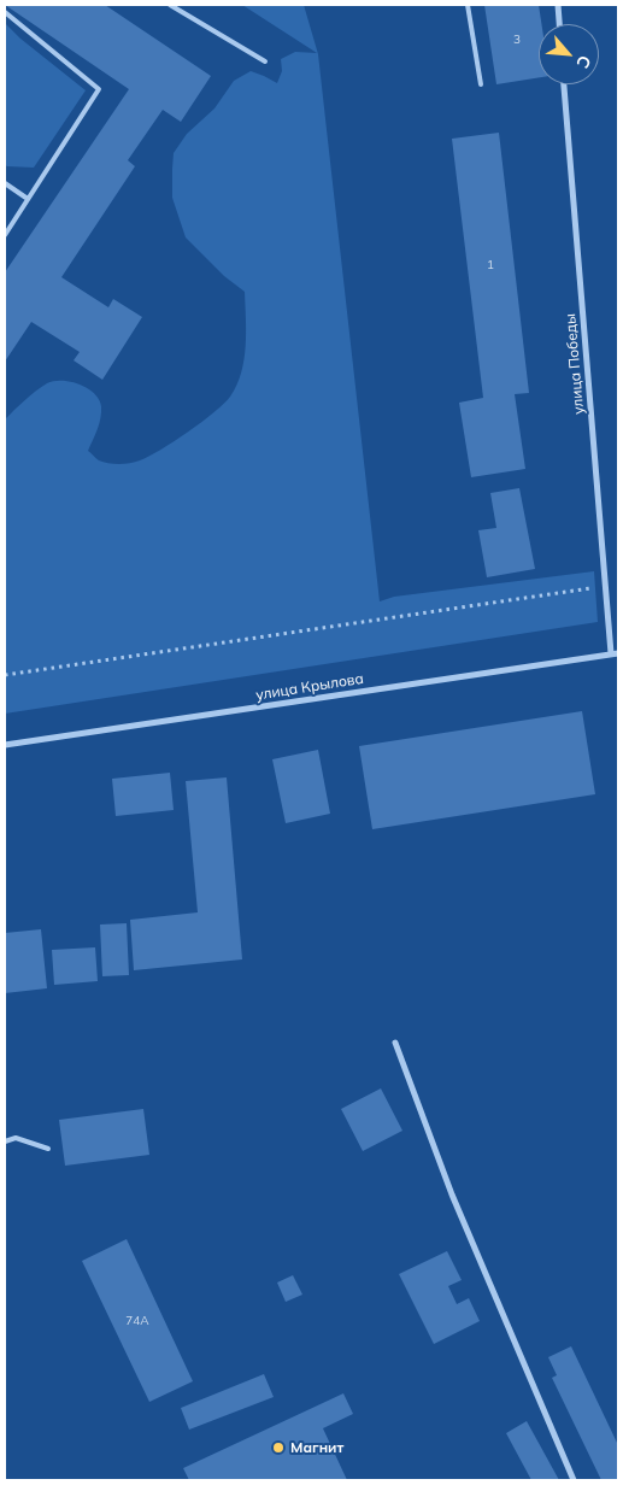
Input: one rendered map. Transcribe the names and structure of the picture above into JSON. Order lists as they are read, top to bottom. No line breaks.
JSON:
{"streets":{"street":["улица Победы","улица Крылова"]},"crossings":[["улица Победы","улица Крылова"]],"places":["Магнит"],"house_numbers":["3","1","74А"],"north":"bottom right"}
